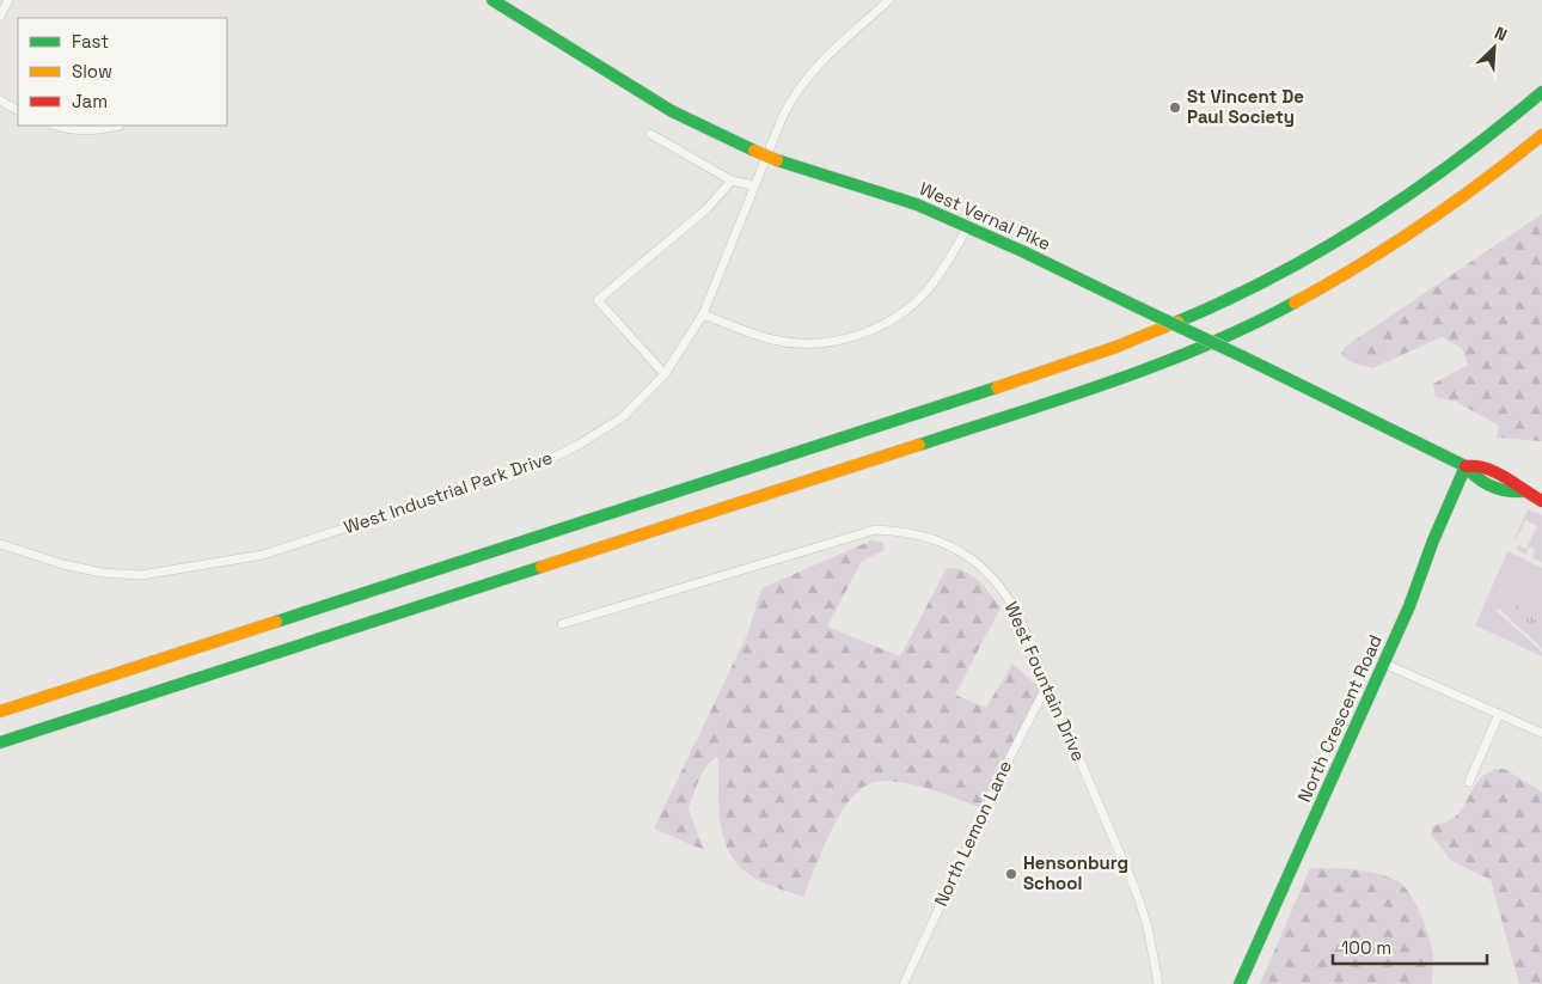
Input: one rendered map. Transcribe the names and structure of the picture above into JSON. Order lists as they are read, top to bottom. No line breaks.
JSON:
{"streets":{"main road":["West Vernal Pike","North Crescent Road"],"street":["West Industrial Park Drive","West Fountain Drive","North Lemon Lane"]},"crossings":[["West Vernal Pike","North Crescent Road"],["West Fountain Drive","North Lemon Lane"]],"places":["St Vincent De Paul Society","Hensonburg School"],"legend":["Fast","Slow","Jam"],"scale_bar":"100 m","north":"top right"}
